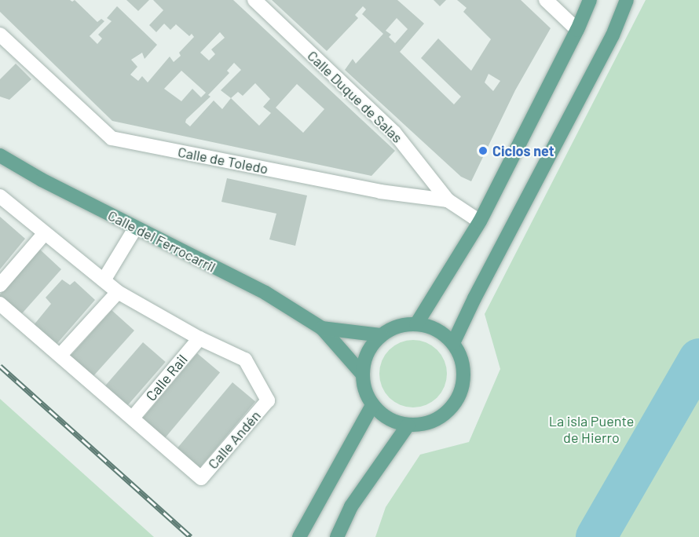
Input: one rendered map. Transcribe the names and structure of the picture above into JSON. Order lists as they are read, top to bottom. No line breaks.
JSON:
{"streets":{"main road":["Calle del Ferrocarril"],"street":["Calle Duque de Salas","Calle de Toledo","Calle Rail","Calle Andén"]},"crossings":[["Calle Duque de Salas","Calle de Toledo"],["Calle Rail","Calle Andén"]],"parks":["La isla Puente de Hierro"],"places":["Ciclos net"]}
